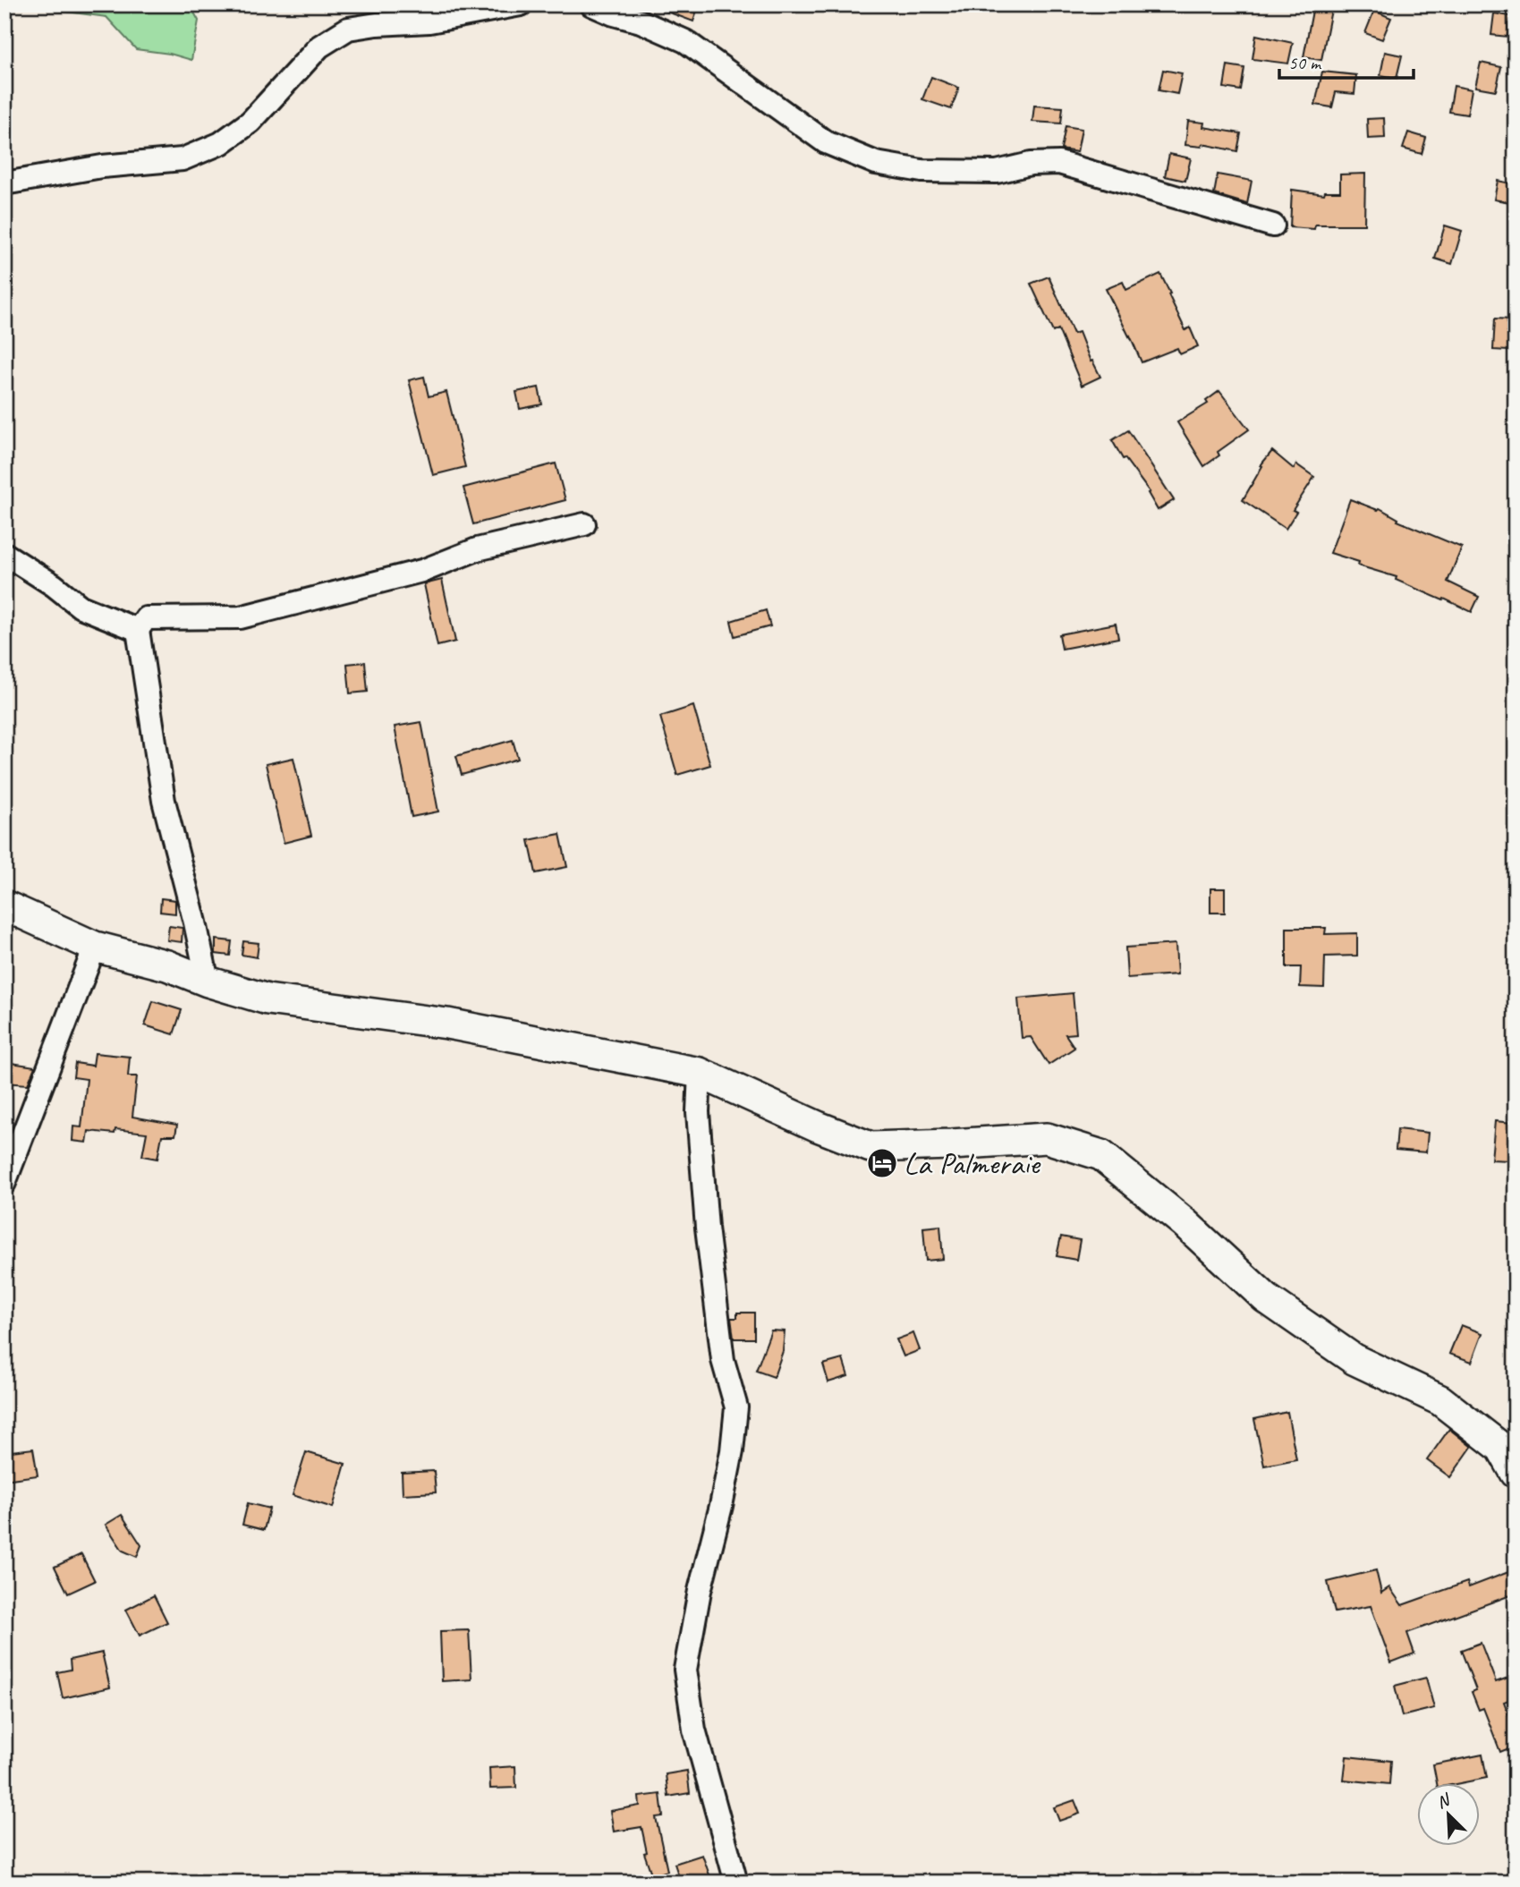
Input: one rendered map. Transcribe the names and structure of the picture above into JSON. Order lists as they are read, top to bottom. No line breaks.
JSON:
{"places":{"hotel":["La Palmeraie"]},"scale_bar":"50 m","north":"top left"}
